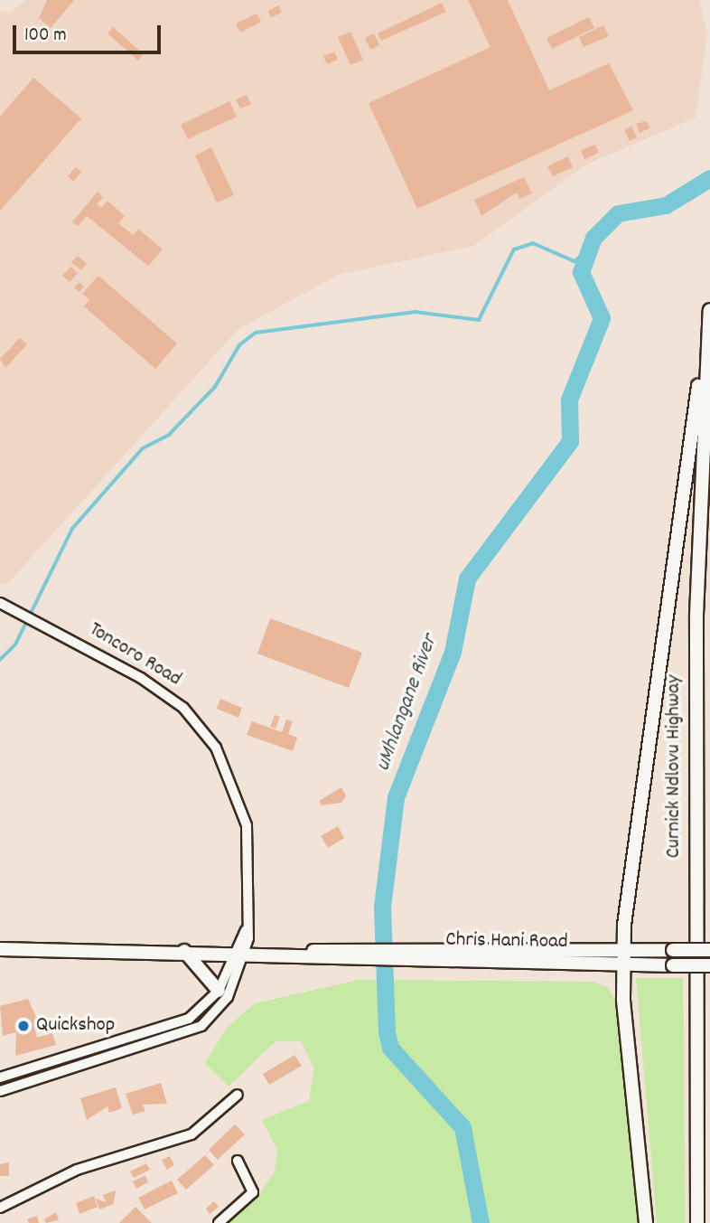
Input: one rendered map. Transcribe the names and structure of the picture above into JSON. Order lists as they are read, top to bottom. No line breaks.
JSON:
{"streets":{"main road":["Curnick Ndlovu Highway","Chris Hani Road"],"street":["Toncoro Road"]},"crossings":[["Toncoro Road","Chris Hani Road"]],"water":["uMhlangane River"],"places":["Quickshop"],"scale_bar":"100 m"}
